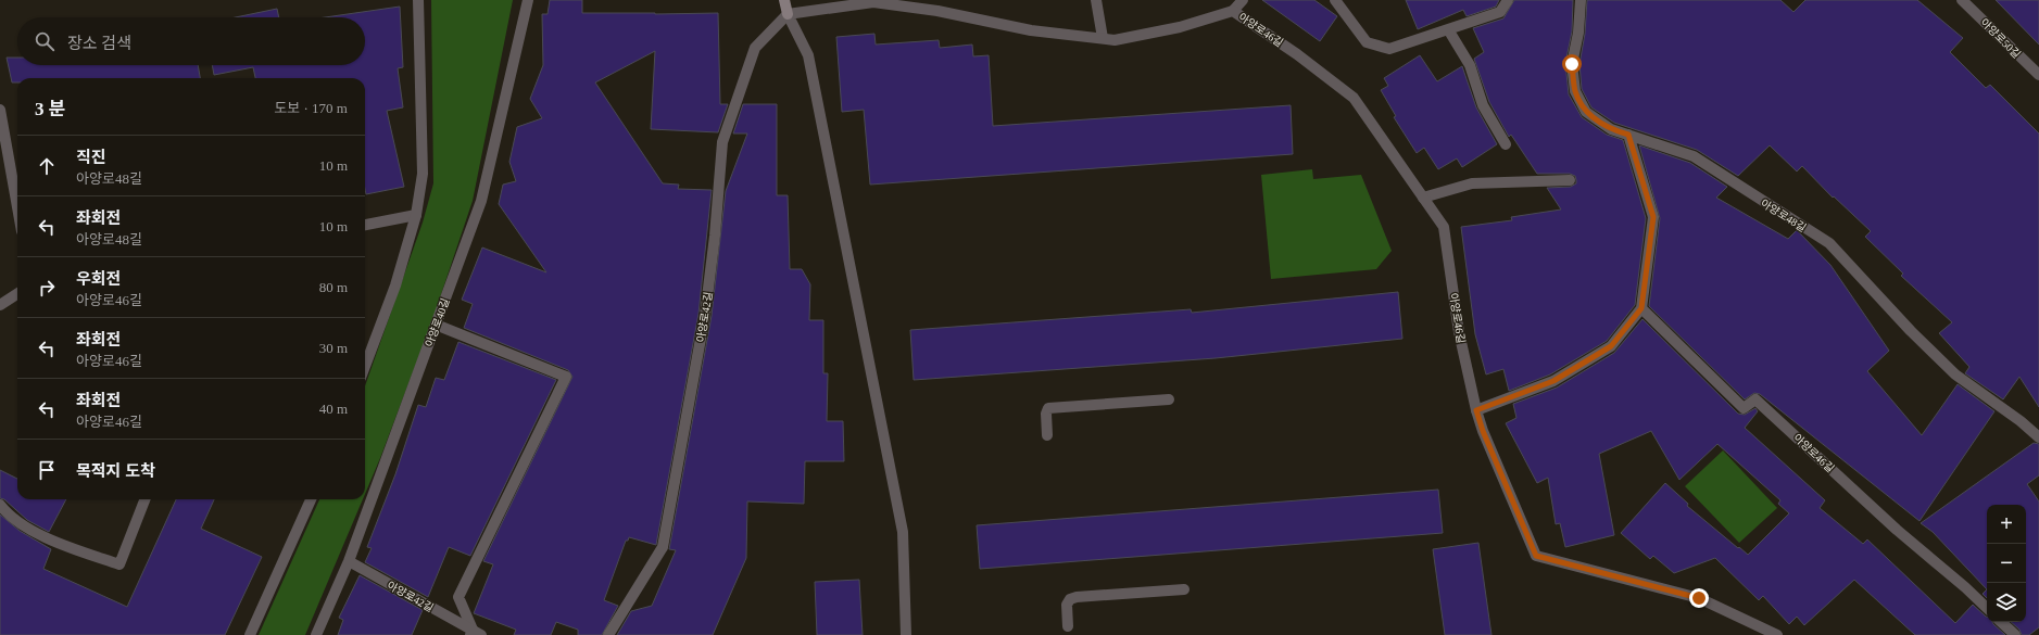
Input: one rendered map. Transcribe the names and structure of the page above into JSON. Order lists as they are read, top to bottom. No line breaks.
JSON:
{"streets":{"street":["아양로46길","아양로50길","아양로48길","아양로42길","아양로40길"]},"crossings":[["아양로46길","아양로42길"],["아양로42길","아양로40길"]],"page":{"search":"장소 검색","heading":["3 분","도보 · 170 m"],"list":[["직진","아양로48길","10 m"],["좌회전","아양로48길","10 m"],["우회전","아양로46길","80 m"],["좌회전","아양로46길","30 m"],["좌회전","아양로46길","40 m"],"목적지 도착"],"map_buttons":["+","−"]}}
